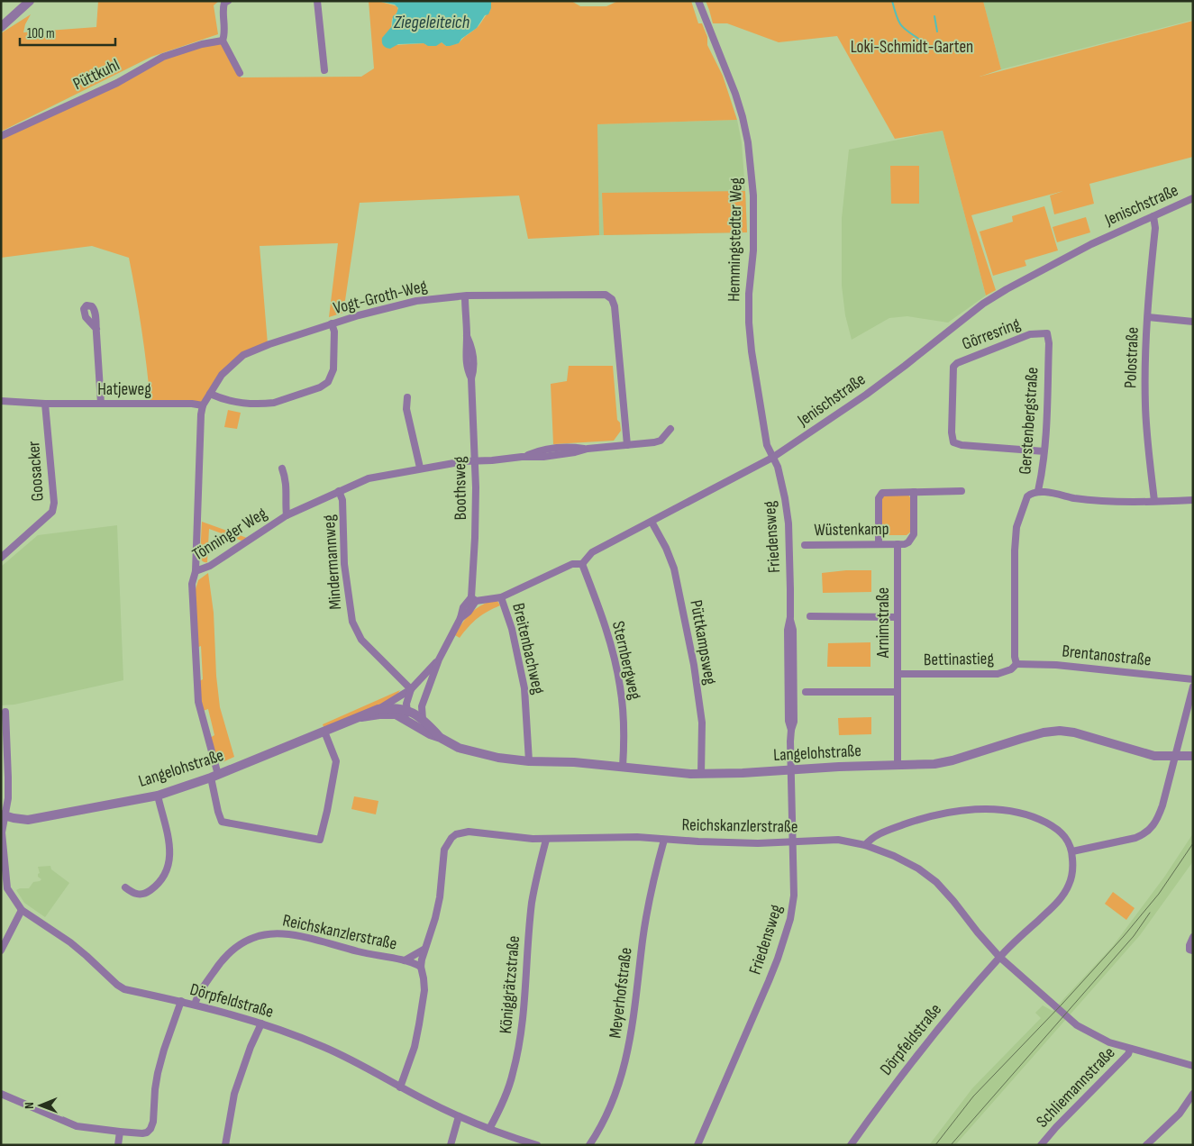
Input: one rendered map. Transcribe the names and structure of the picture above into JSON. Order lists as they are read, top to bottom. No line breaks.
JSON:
{"streets":{"street":["Püttkuhl","Jenischstraße","Hemmingstedter Weg","Vogt-Groth-Weg","Görresring","Polostraße","Hatjeweg","Gerstenbergstraße","Goosacker","Boothsweg","Wüstenkamp","Tönninger Weg","Friedensweg","Mindermannweg","Arnimstraße","Püttkampsweg","Breitenbachweg","Brentanostraße","Bettinastieg","Sternbergweg","Langelohstraße","Reichskanzlerstraße","Königgrätzstraße","Meyerhofstraße","Dörpfeldstraße","Schliemannstraße"]},"crossings":[["Jenischstraße","Hemmingstedter Weg"],["Jenischstraße","Polostraße"],["Jenischstraße","Boothsweg"],["Jenischstraße","Friedensweg"],["Jenischstraße","Püttkampsweg"],["Jenischstraße","Breitenbachweg"],["Jenischstraße","Sternbergweg"],["Hemmingstedter Weg","Friedensweg"],["Vogt-Groth-Weg","Hatjeweg"],["Vogt-Groth-Weg","Boothsweg"],["Vogt-Groth-Weg","Tönninger Weg"],["Görresring","Gerstenbergstraße"],["Hatjeweg","Goosacker"],["Gerstenbergstraße","Brentanostraße"],["Gerstenbergstraße","Bettinastieg"],["Boothsweg","Tönninger Weg"],["Wüstenkamp","Arnimstraße"],["Tönninger Weg","Mindermannweg"],["Tönninger Weg","Langelohstraße"],["Friedensweg","Langelohstraße"],["Friedensweg","Reichskanzlerstraße"],["Arnimstraße","Bettinastieg"],["Arnimstraße","Langelohstraße"],["Püttkampsweg","Langelohstraße"],["Breitenbachweg","Langelohstraße"],["Brentanostraße","Bettinastieg"],["Sternbergweg","Langelohstraße"],["Langelohstraße","Dörpfeldstraße"],["Reichskanzlerstraße","Königgrätzstraße"],["Reichskanzlerstraße","Meyerhofstraße"],["Reichskanzlerstraße","Dörpfeldstraße"],["Reichskanzlerstraße","Schliemannstraße"],["Königgrätzstraße","Dörpfeldstraße"]],"water":["Ziegeleiteich"],"parks":["Loki-Schmidt-Garten"],"scale_bar":"100 m","north":"left"}
